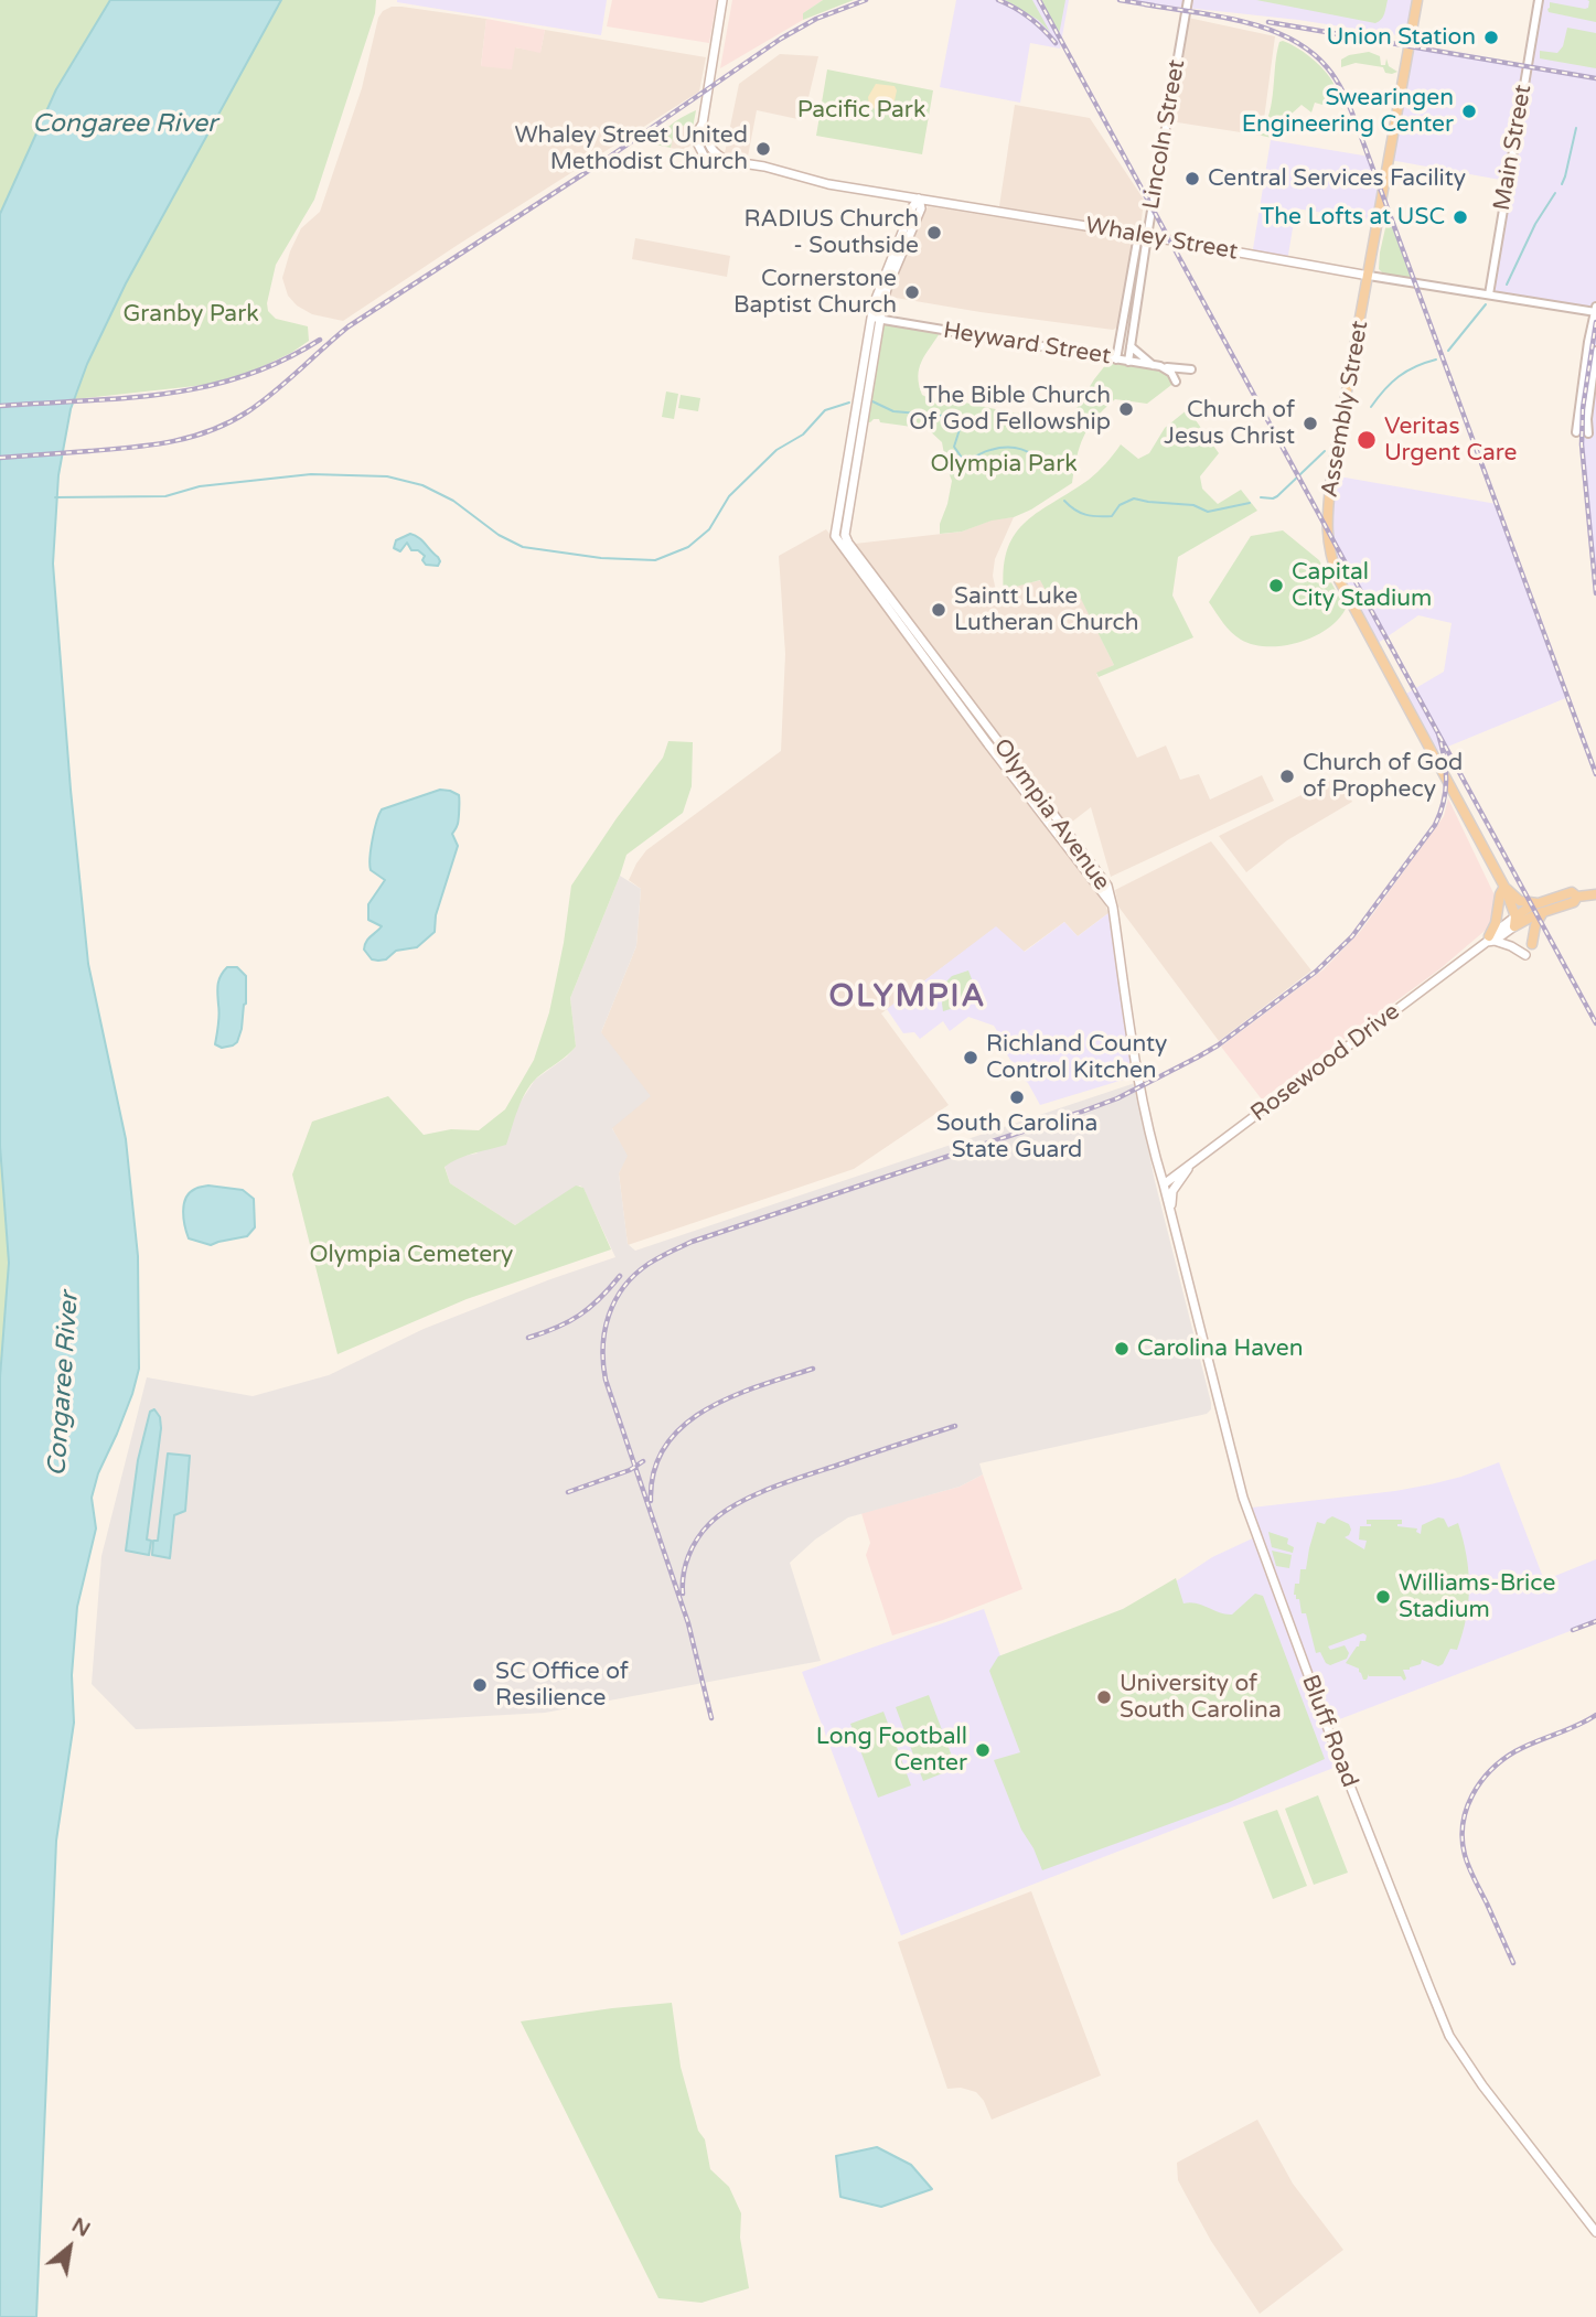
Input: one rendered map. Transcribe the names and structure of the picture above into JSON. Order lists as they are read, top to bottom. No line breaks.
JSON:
{"streets":{"main road":["Whaley Street","Assembly Street","Olympia Avenue","Rosewood Drive","Bluff Road"],"street":["Lincoln Street","Main Street","Heyward Street"]},"crossings":[["Lincoln Street","Whaley Street"],["Lincoln Street","Heyward Street"],["Main Street","Whaley Street"],["Whaley Street","Assembly Street"],["Whaley Street","Olympia Avenue"],["Heyward Street","Olympia Avenue"],["Assembly Street","Rosewood Drive"],["Olympia Avenue","Bluff Road"],["Rosewood Drive","Bluff Road"]],"districts":["OLYMPIA"],"water":["Congaree River"],"parks":["Pacific Park","Granby Park","Olympia Park","Olympia Cemetery"],"places":["Union Station","Swearingen Engineering Center","Whaley Street United Methodist Church","Central Services Facility","The Lofts at USC","RADIUS Church - Southside","Cornerstone Baptist Church","The Bible Church Of God Fellowship","Church of Jesus Christ","Veritas Urgent Care","Capital City Stadium","Saintt Luke Lutheran Church","Church of God of Prophecy","Richland County Control Kitchen","South Carolina State Guard","Carolina Haven","Williams-Brice Stadium","SC Office of Resilience","University of South Carolina","Long Football Center"],"north":"top right"}
